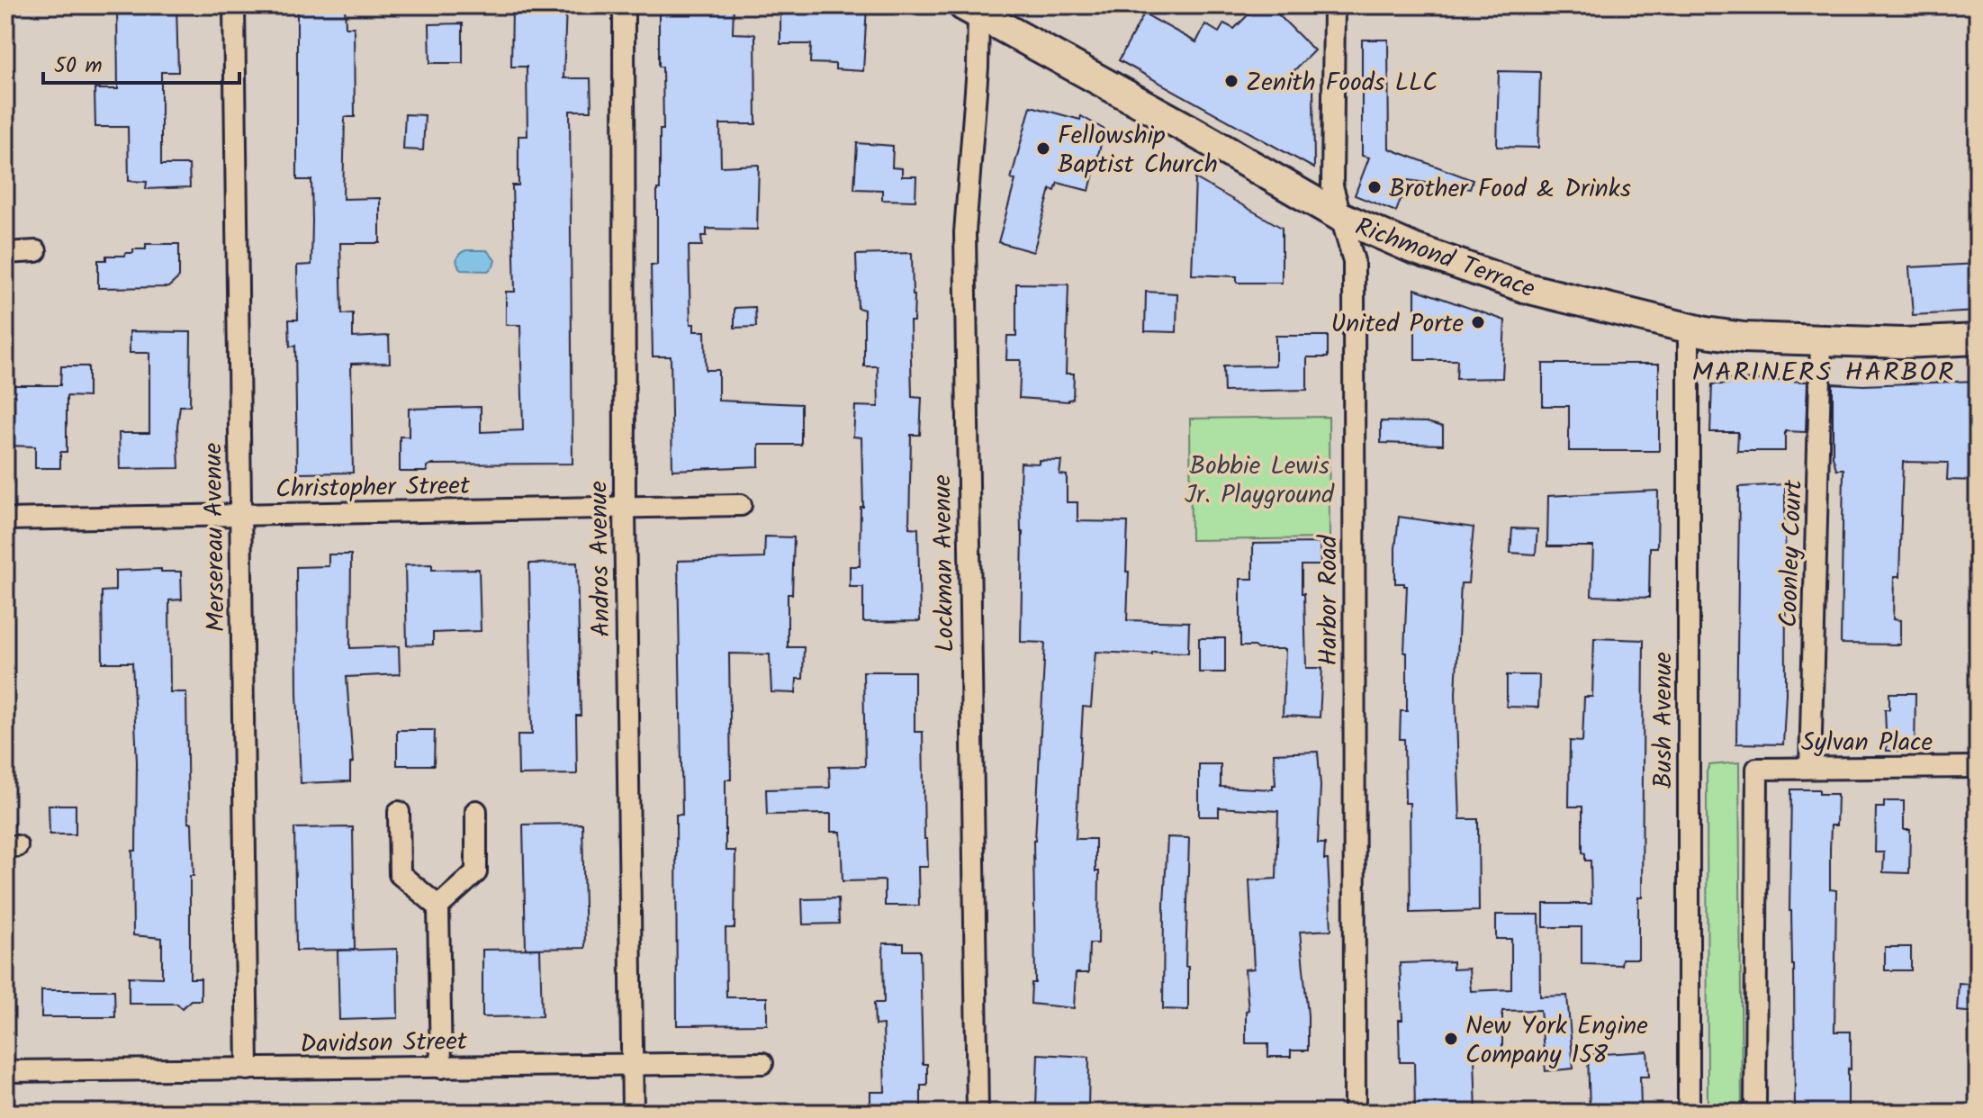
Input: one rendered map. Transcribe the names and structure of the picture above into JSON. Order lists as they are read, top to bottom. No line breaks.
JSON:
{"streets":{"main road":["Richmond Terrace"],"street":["Christopher Street","Mersereau Avenue","Coonley Court","Andros Avenue","Lockman Avenue","Harbor Road","Bush Avenue","Sylvan Place","Davidson Street"]},"crossings":[["Richmond Terrace","Coonley Court"],["Richmond Terrace","Lockman Avenue"],["Richmond Terrace","Harbor Road"],["Richmond Terrace","Bush Avenue"],["Christopher Street","Mersereau Avenue"],["Christopher Street","Andros Avenue"],["Mersereau Avenue","Davidson Street"],["Coonley Court","Sylvan Place"],["Andros Avenue","Davidson Street"]],"districts":["MARINERS HARBOR"],"parks":["Bobbie Lewis Jr. Playground"],"places":["Zenith Foods LLC","Fellowship Baptist Church","Brother Food & Drinks","United Porte","New York Engine Company 158"],"scale_bar":"50 m"}
